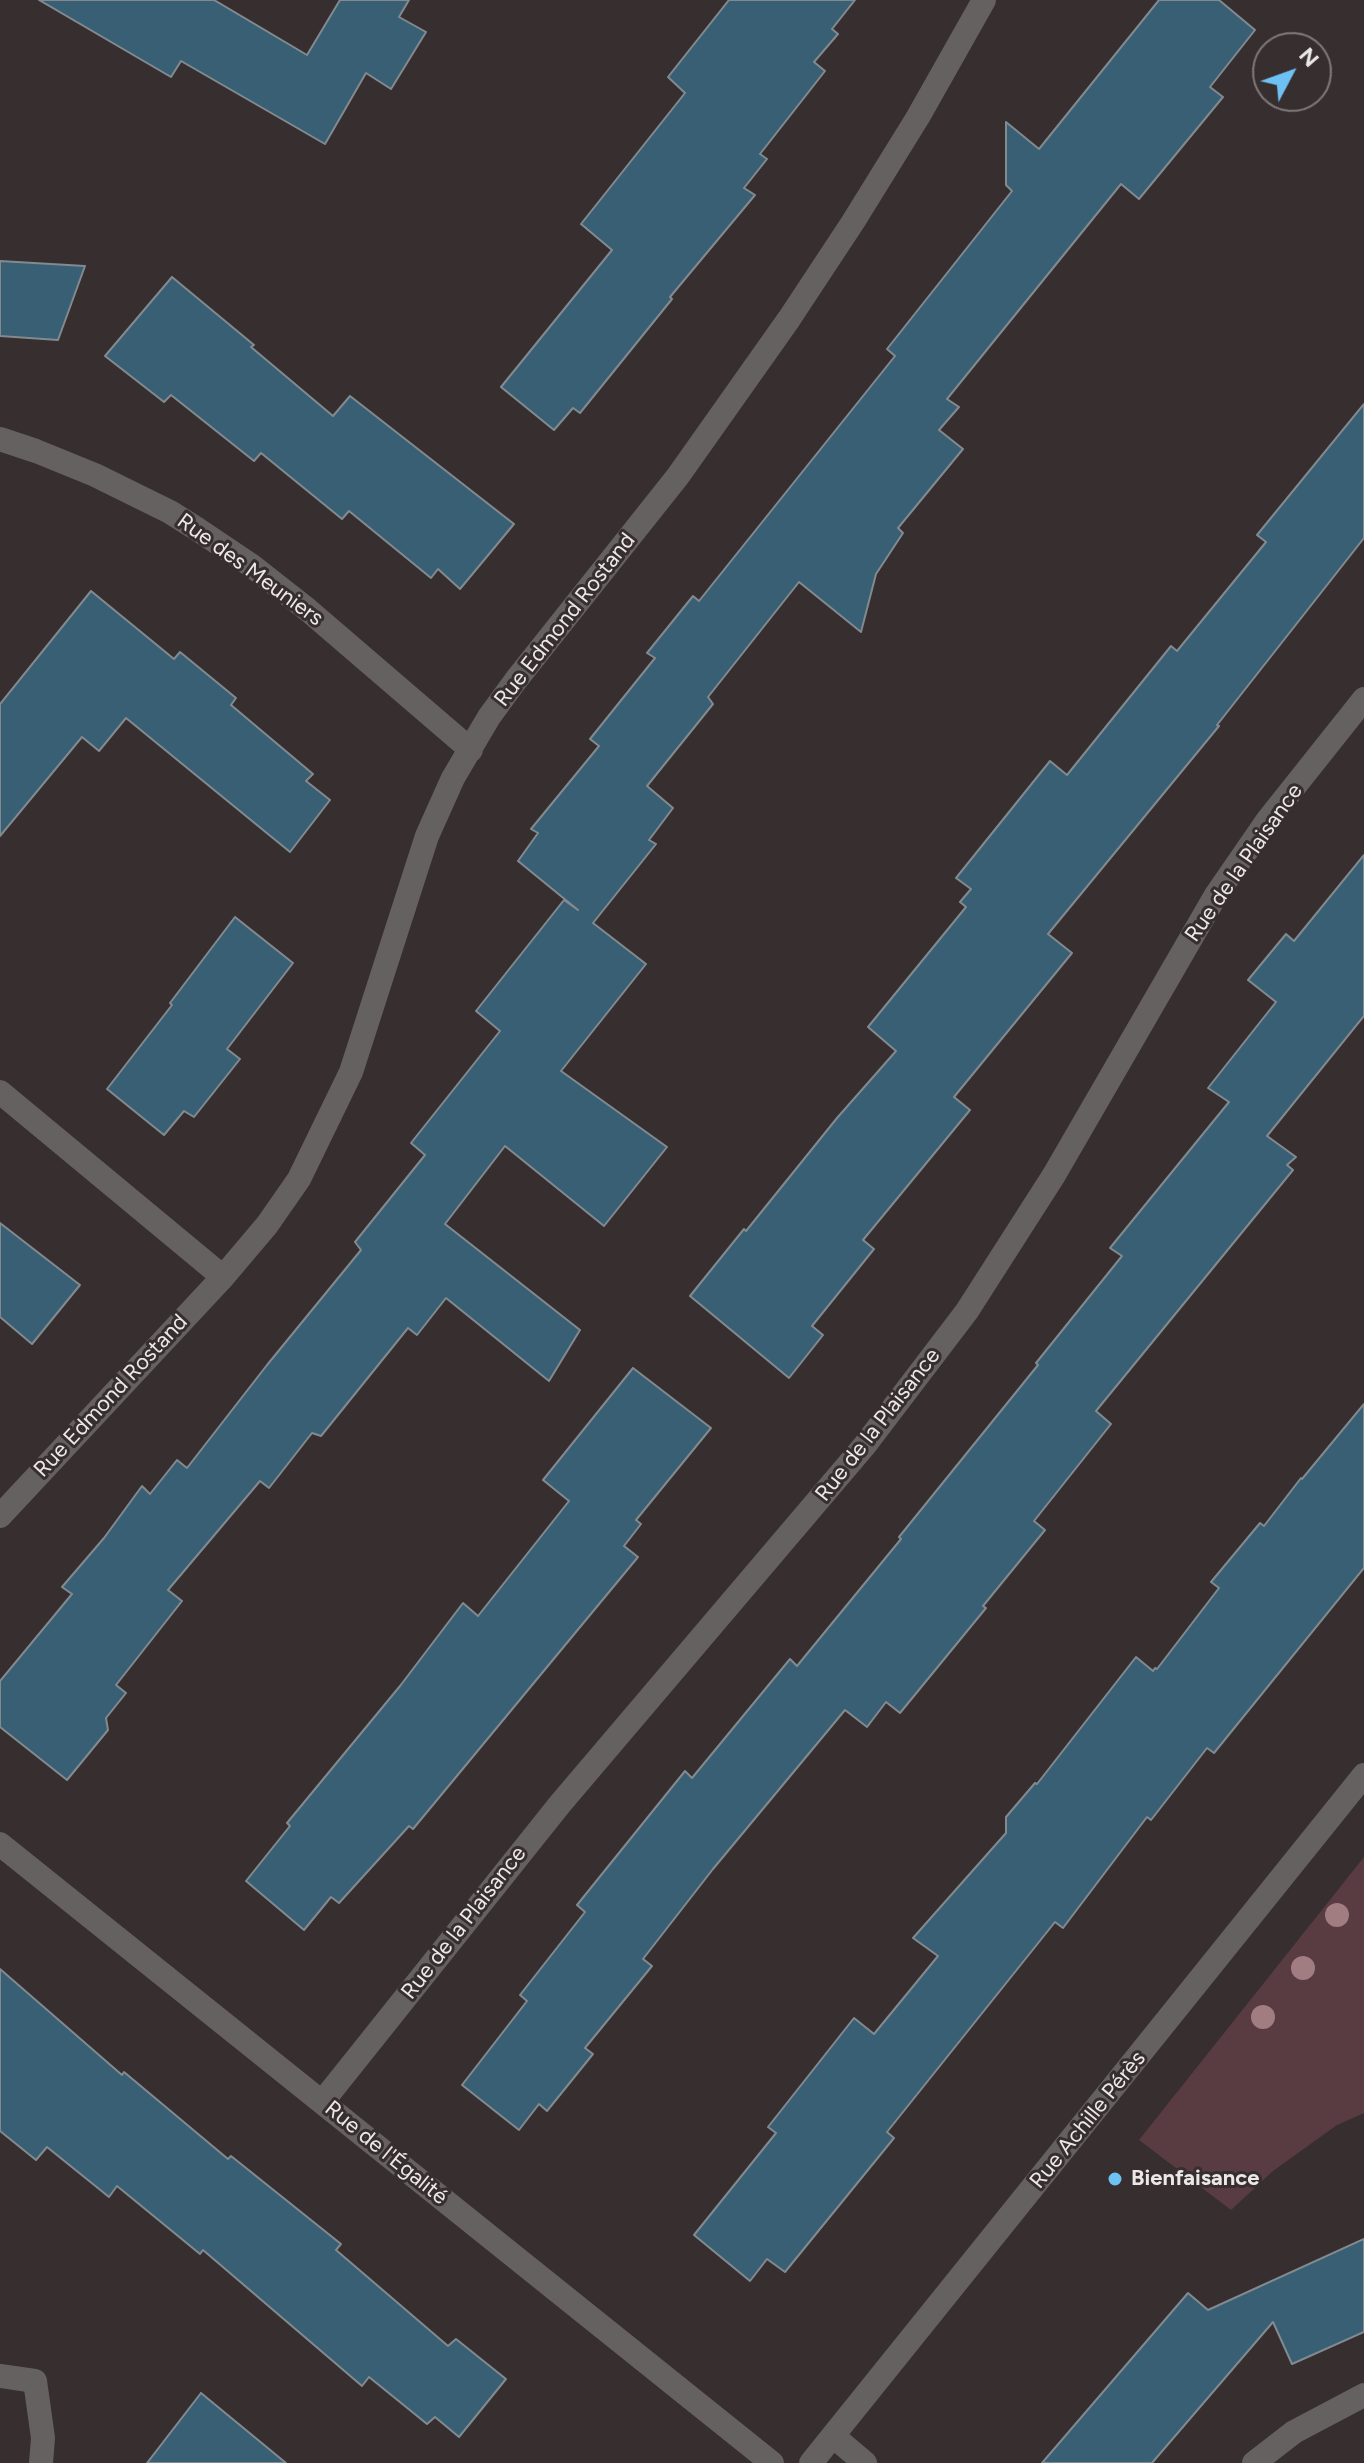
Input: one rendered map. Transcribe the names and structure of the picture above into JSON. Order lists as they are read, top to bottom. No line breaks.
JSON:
{"streets":{"street":["Rue des Meuniers","Rue Edmond Rostand","Rue de la Plaisance","Rue Achille Pérès","Rue de l'Égalité"]},"crossings":[["Rue des Meuniers","Rue Edmond Rostand"],["Rue de la Plaisance","Rue de l'Égalité"]],"places":["Bienfaisance"],"north":"top right"}
